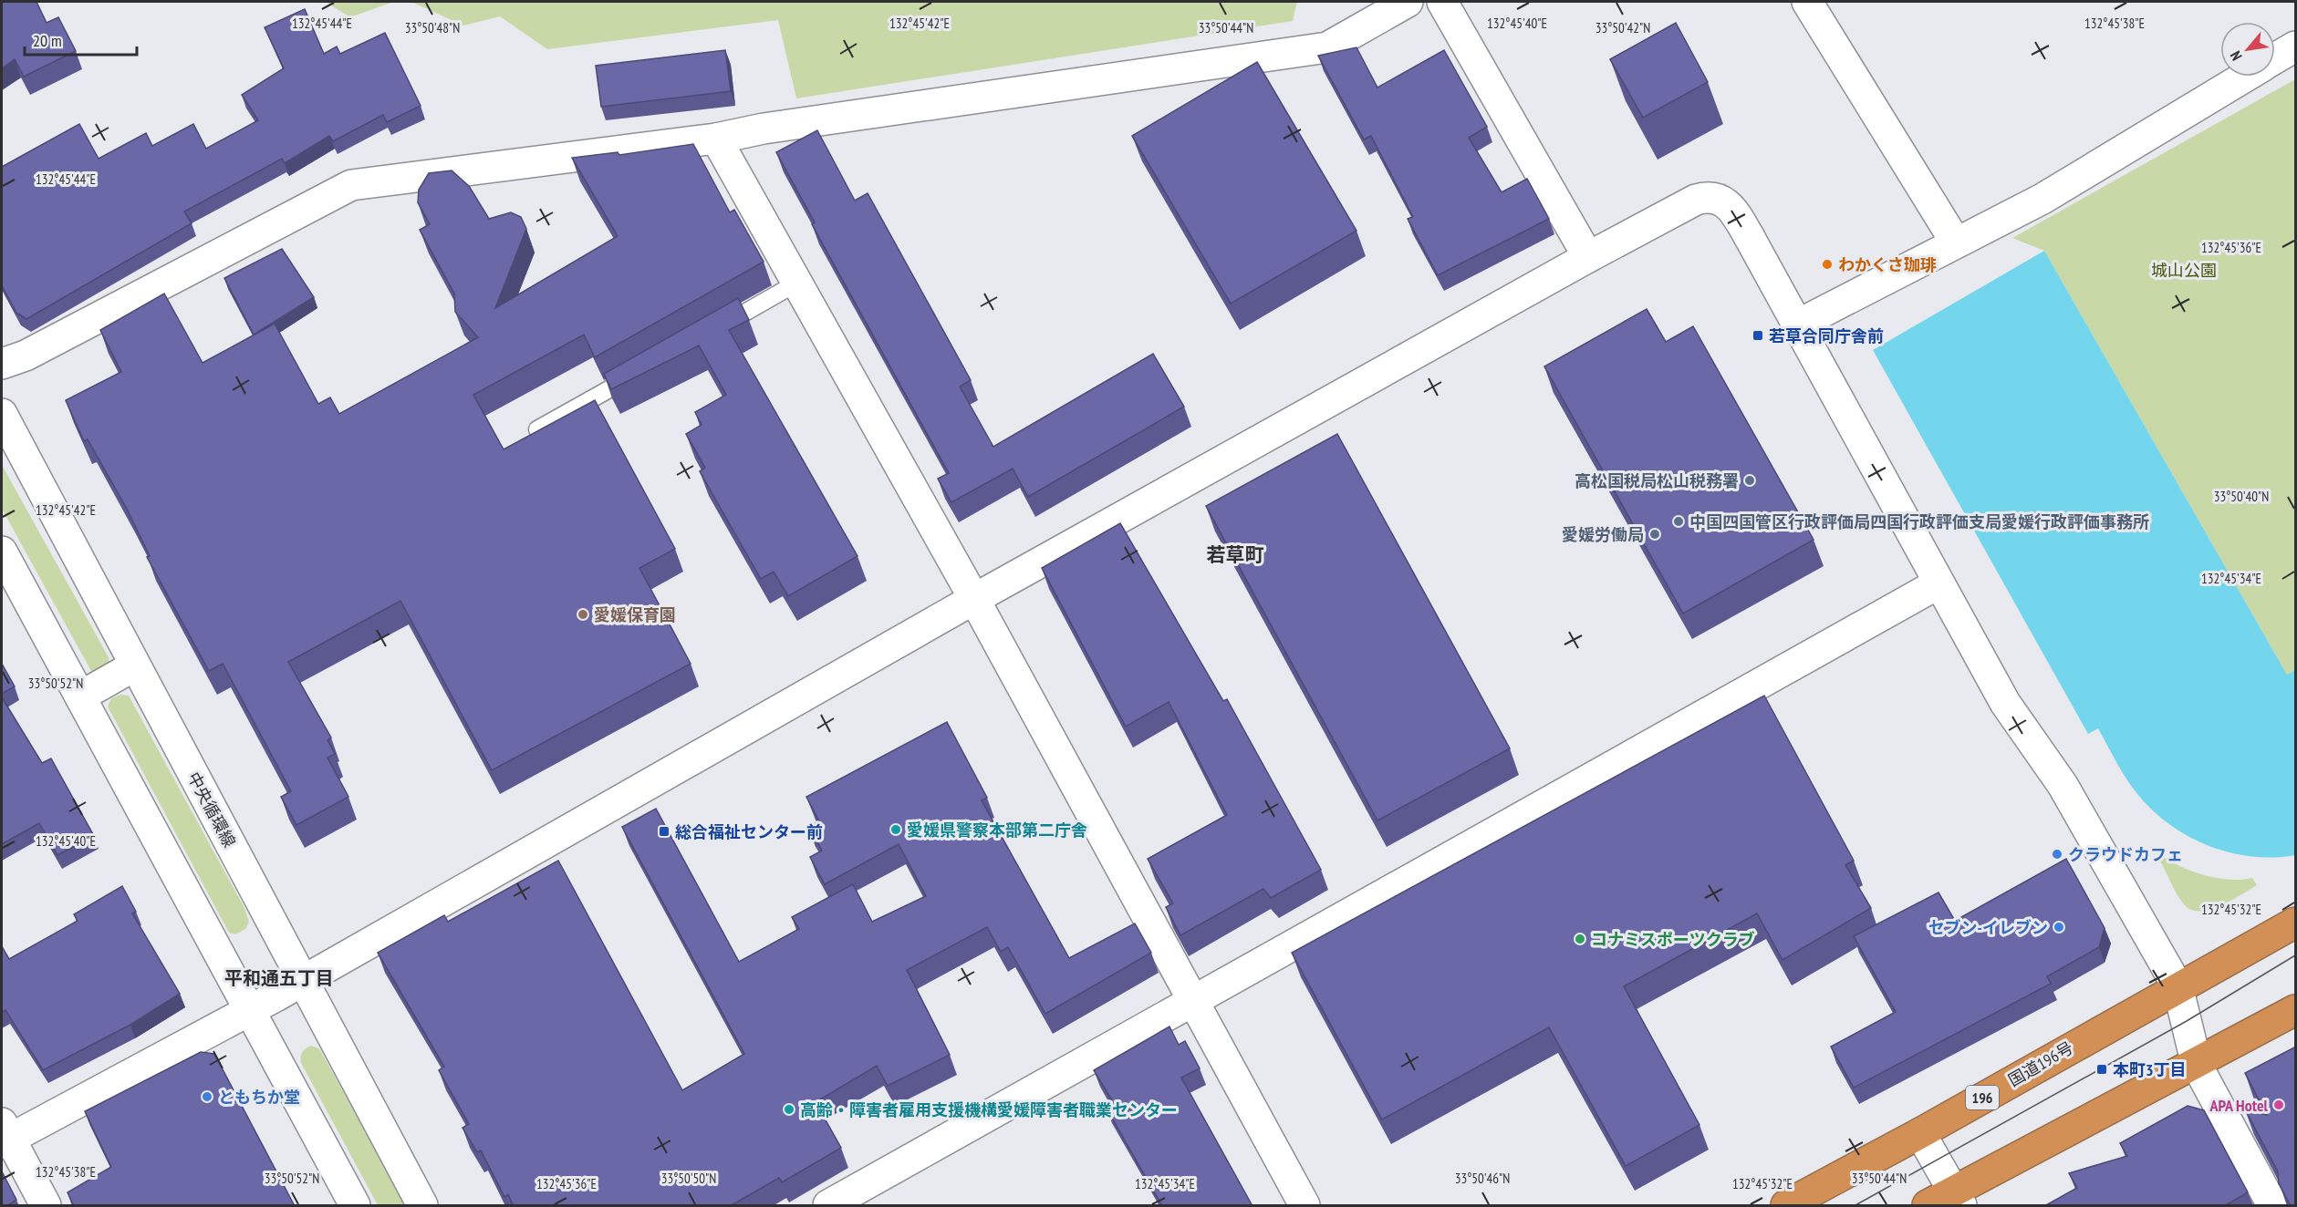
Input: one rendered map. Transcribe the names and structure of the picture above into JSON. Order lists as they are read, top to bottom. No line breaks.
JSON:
{"streets":{"highway":["国道196号","196"],"street":["中央循環線"]},"districts":["若草町","平和通五丁目"],"parks":["城山公園"],"places":{"other":["わかくさ珈琲","高松国税局松山税務署","中国四国管区行政評価局四国行政評価支局愛媛行政評価事務所","愛媛労働局","愛媛保育園","愛媛県警察本部第二庁舎","クラウドカフェ","セブン-イレブン","コナミスポーツクラブ","ともちか堂","APA Hotel","高齢・障害者雇用支援機構愛媛障害者職業センター"],"transit":["若草合同庁舎前","総合福祉センター前","本町3丁目"]},"scale_bar":"20 m","north":"bottom left","coordinates":["132°45'44\"E","132°45'42\"E","132°45'40\"E","132°45'38\"E","33°50'48\"N","33°50'44\"N","33°50'42\"N","132°45'36\"E","33°50'40\"N","132°45'34\"E","33°50'52\"N","132°45'32\"E","33°50'50\"N","33°50'46\"N"]}
